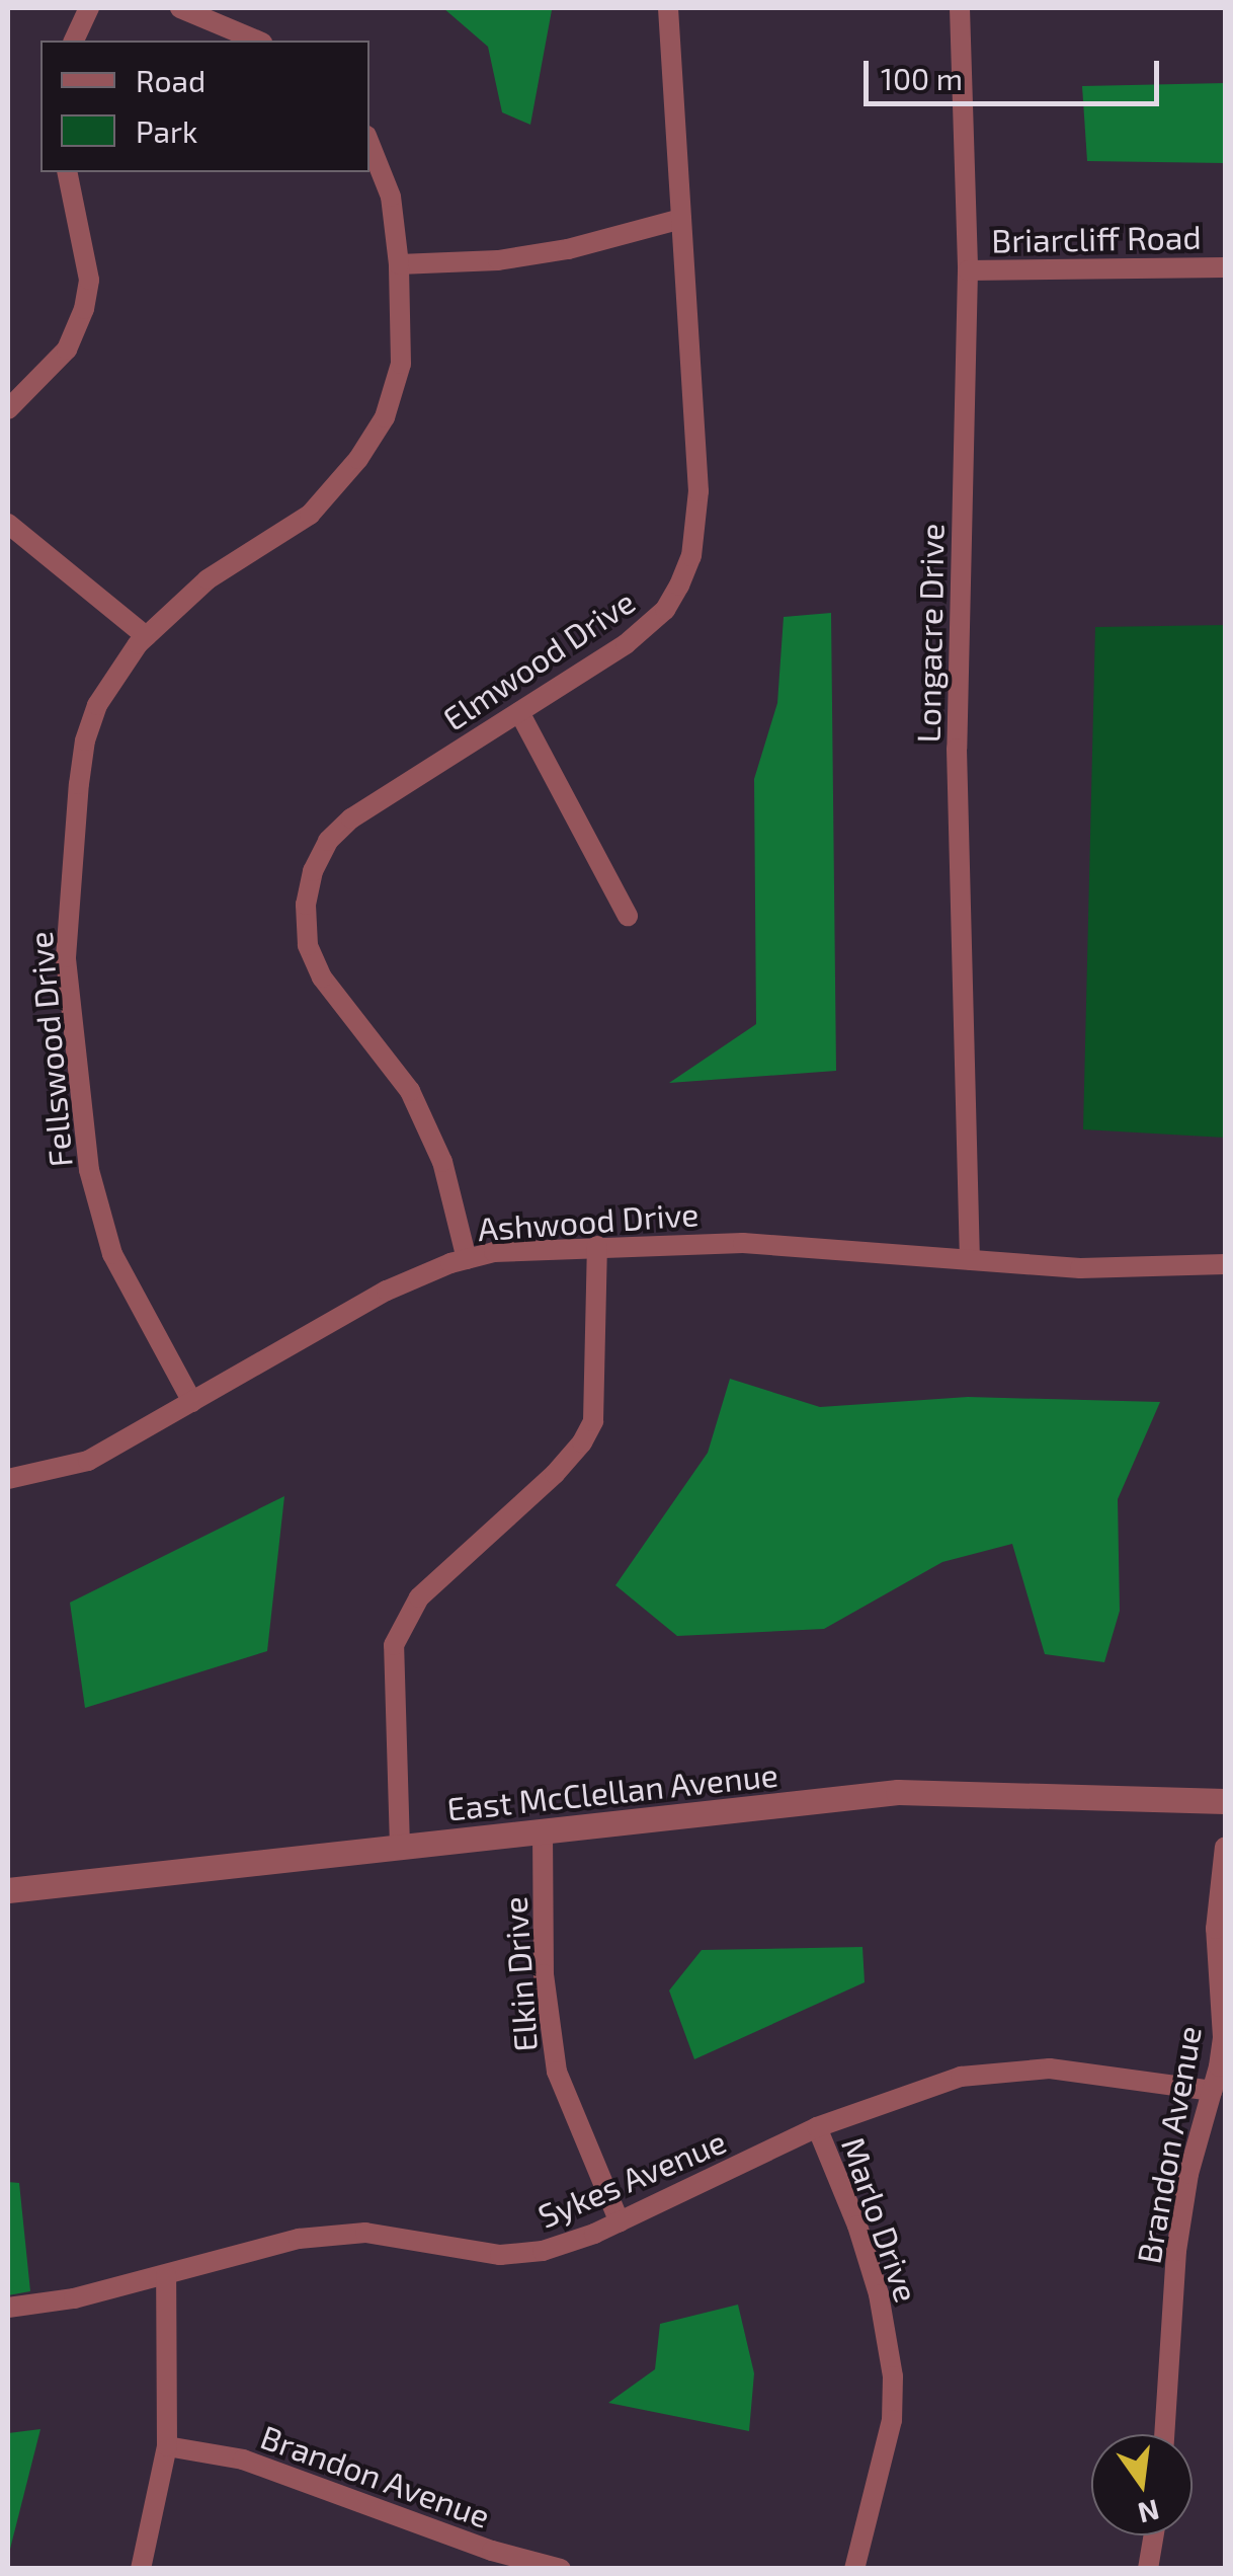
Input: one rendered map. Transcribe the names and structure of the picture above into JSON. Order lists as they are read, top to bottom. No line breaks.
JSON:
{"streets":{"street":["Briarcliff Road","Longacre Drive","Elmwood Drive","Fellswood Drive","Ashwood Drive","East McClellan Avenue","Elkin Drive","Brandon Avenue","Sykes Avenue","Marlo Drive"]},"crossings":[["Briarcliff Road","Longacre Drive"],["Longacre Drive","Ashwood Drive"],["Elmwood Drive","Ashwood Drive"],["Fellswood Drive","Ashwood Drive"],["East McClellan Avenue","Elkin Drive"],["Elkin Drive","Sykes Avenue"],["Brandon Avenue","Sykes Avenue"],["Sykes Avenue","Marlo Drive"]],"legend":["Road","Park"],"scale_bar":"100 m","north":"bottom"}
